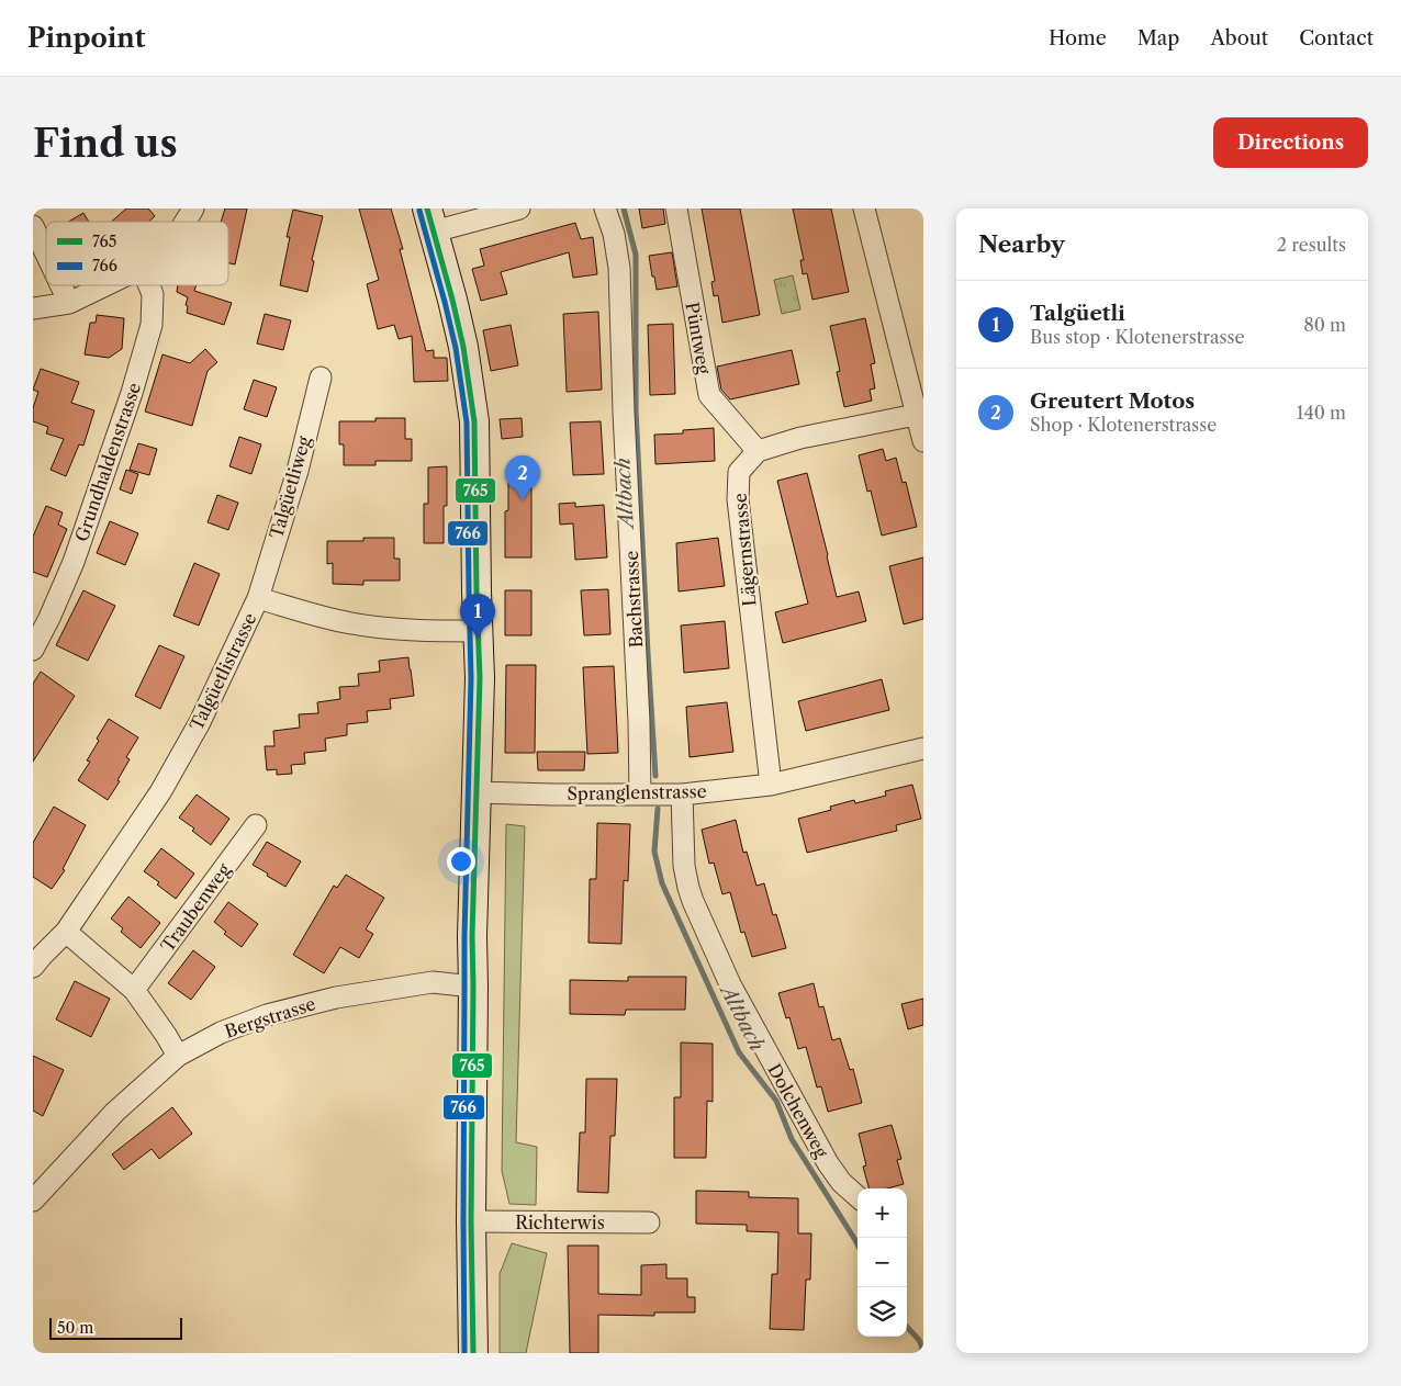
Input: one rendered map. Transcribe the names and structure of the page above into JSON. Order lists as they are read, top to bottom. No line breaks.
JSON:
{"streets":{"street":["Püntweg","Grundhaldenstrasse","Talgüetliweg","Lägernstrasse","Bachstrasse","Talgüetlistrasse","Spranglenstrasse","Traubenweg","Bergstrasse","Dolchenweg","Richterwis"]},"crossings":[["Püntweg","Lägernstrasse"],["Talgüetliweg","Talgüetlistrasse"],["Lägernstrasse","Spranglenstrasse"],["Bachstrasse","Spranglenstrasse"],["Spranglenstrasse","Dolchenweg"]],"water":["Altbach"],"lines":["transit line 765","transit line 766"],"legend":["765","766"],"scale_bar":"50 m","page":{"header":"Pinpoint","nav":["Home","Map","About","Contact"],"buttons":"Directions","title":"Find us","heading":["Nearby","2 results"],"list":[{"mark":"1","name":"Talgüetli","note":"Bus stop · Klotenerstrasse","value":"80 m"},{"mark":"2","name":"Greutert Motos","note":"Shop · Klotenerstrasse","value":"140 m"}],"pins":["2","1"],"map_buttons":["+","−"],"scale":"50 m"}}
